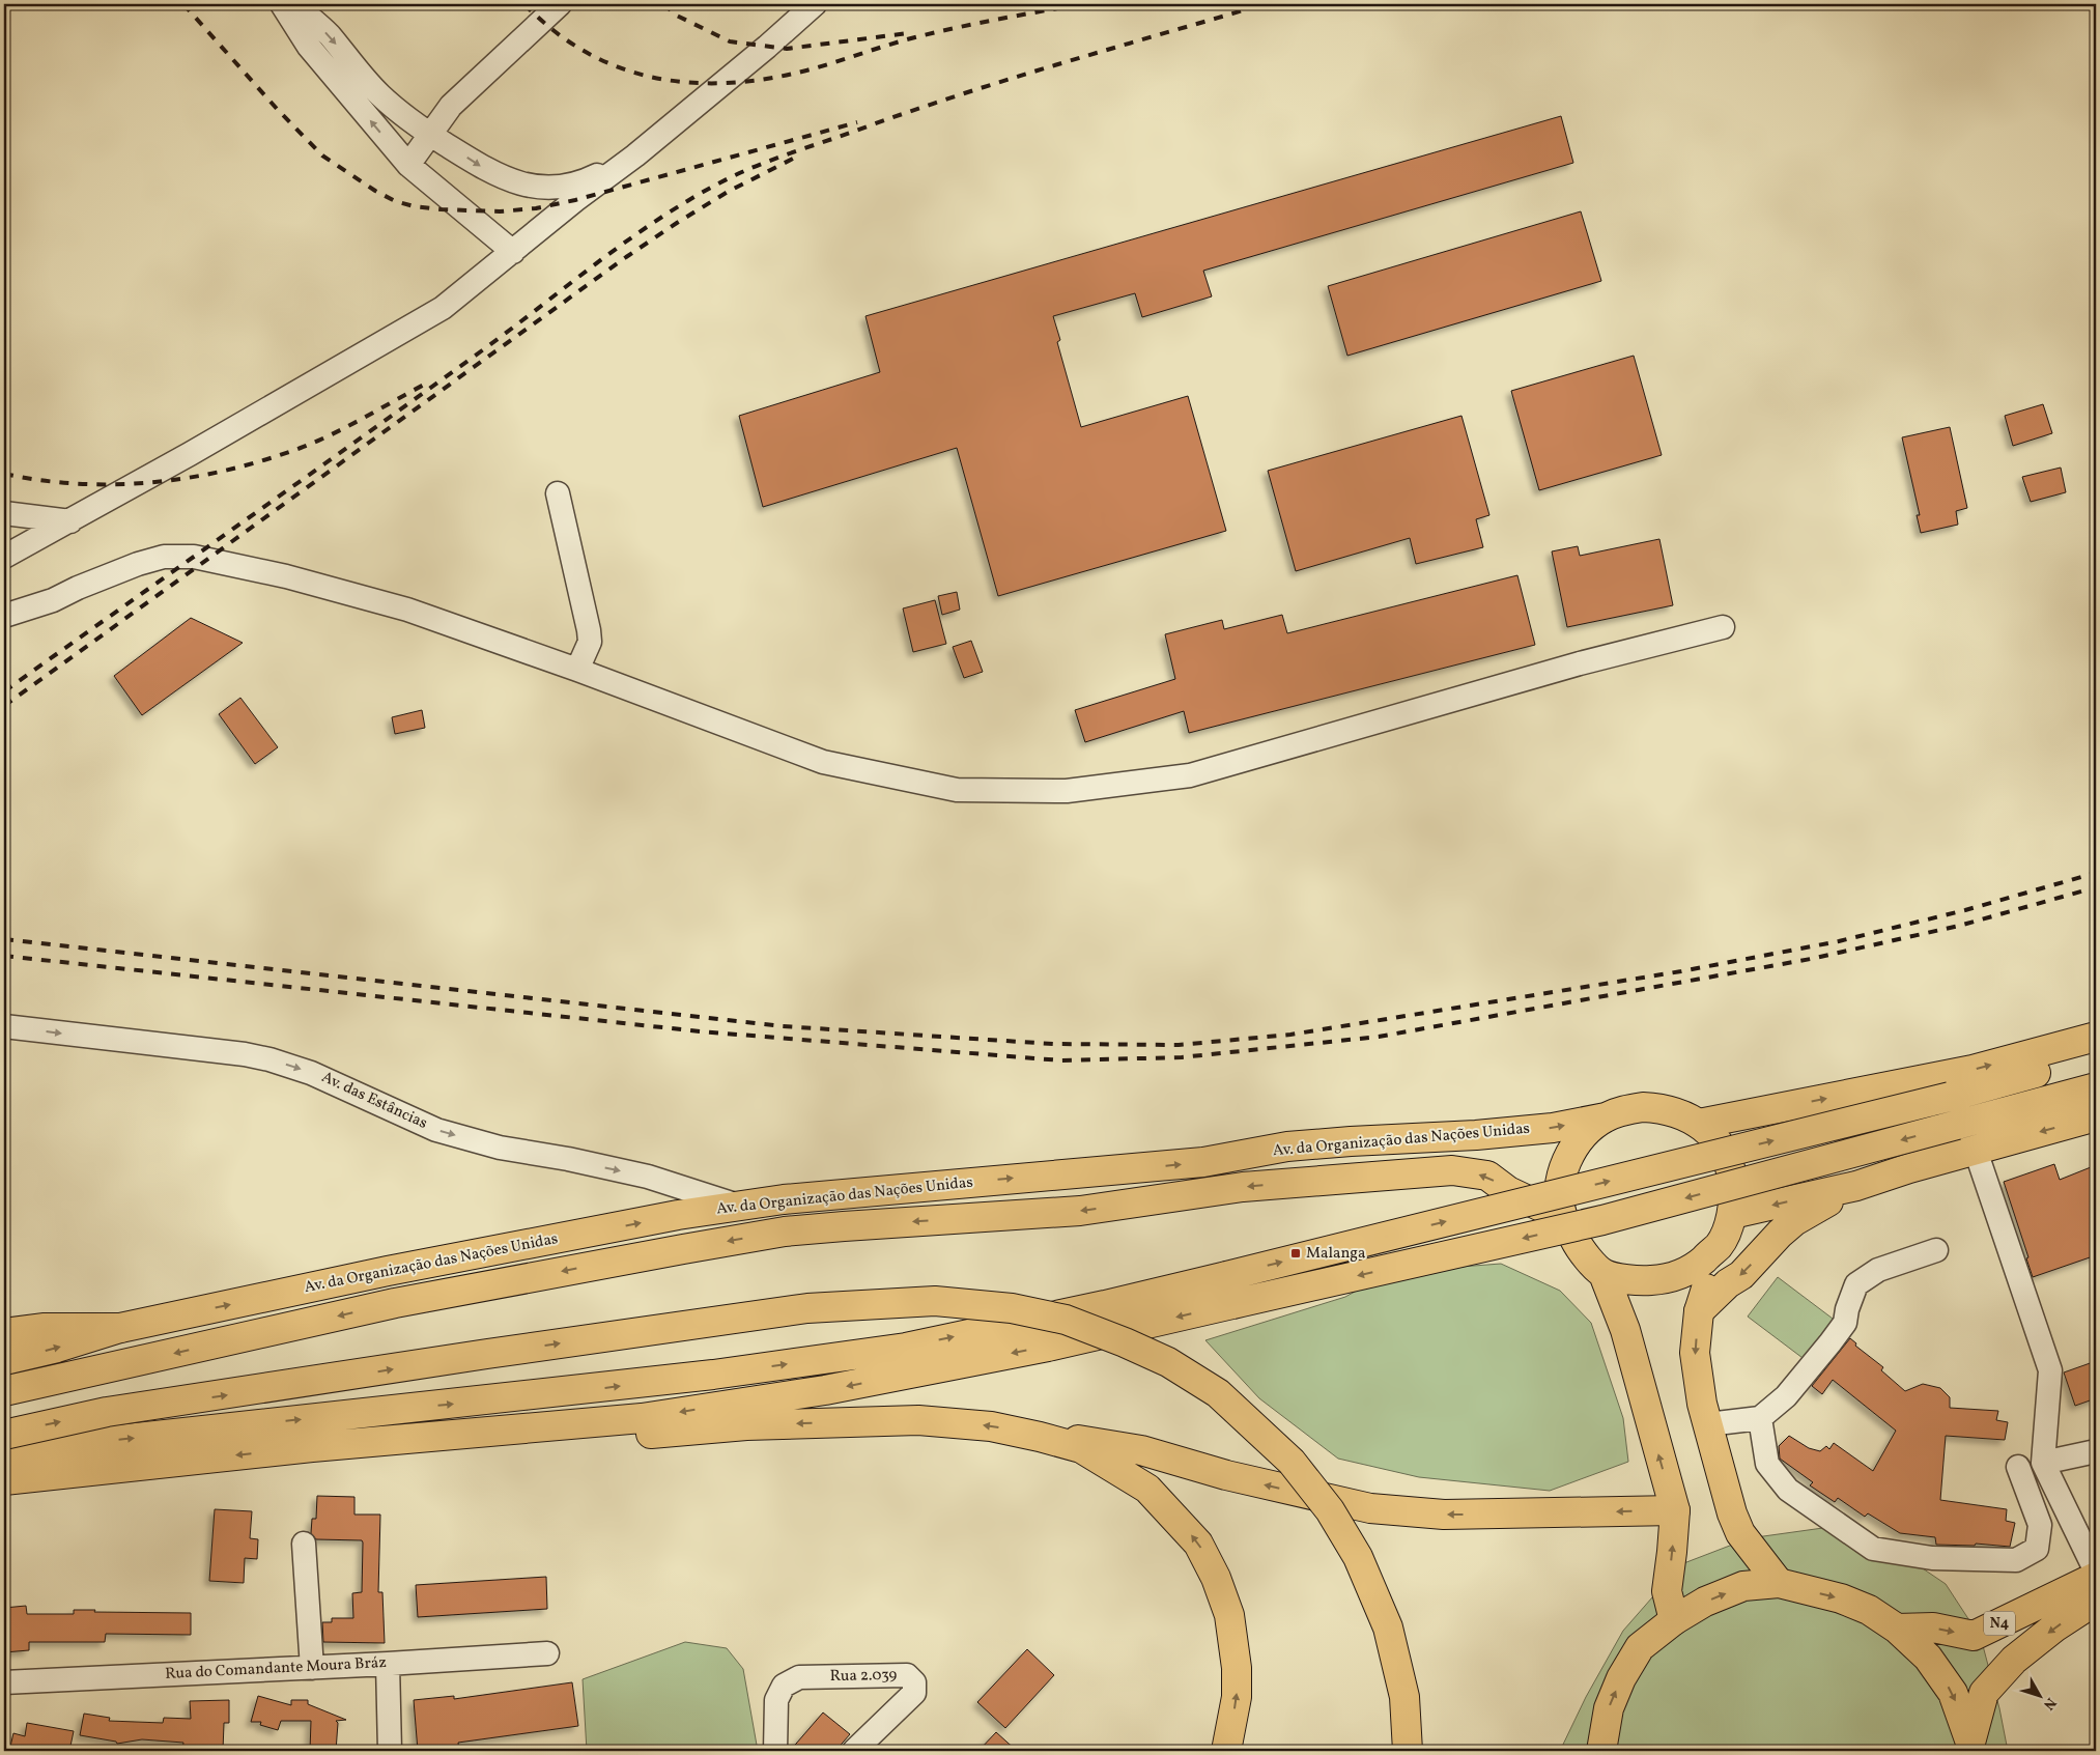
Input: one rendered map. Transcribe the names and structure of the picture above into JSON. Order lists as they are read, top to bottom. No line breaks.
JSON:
{"streets":{"main road":["Av. da Organização das Nações Unidas","N4"],"street":["Av. das Estâncias","Rua do Comandante Moura Bráz","Rua 2.039"]},"crossings":[["Av. das Estâncias","Av. da Organização das Nações Unidas"]],"one_way":["Av. das Estâncias"],"places":{"transit":["Malanga"]},"north":"bottom right"}
